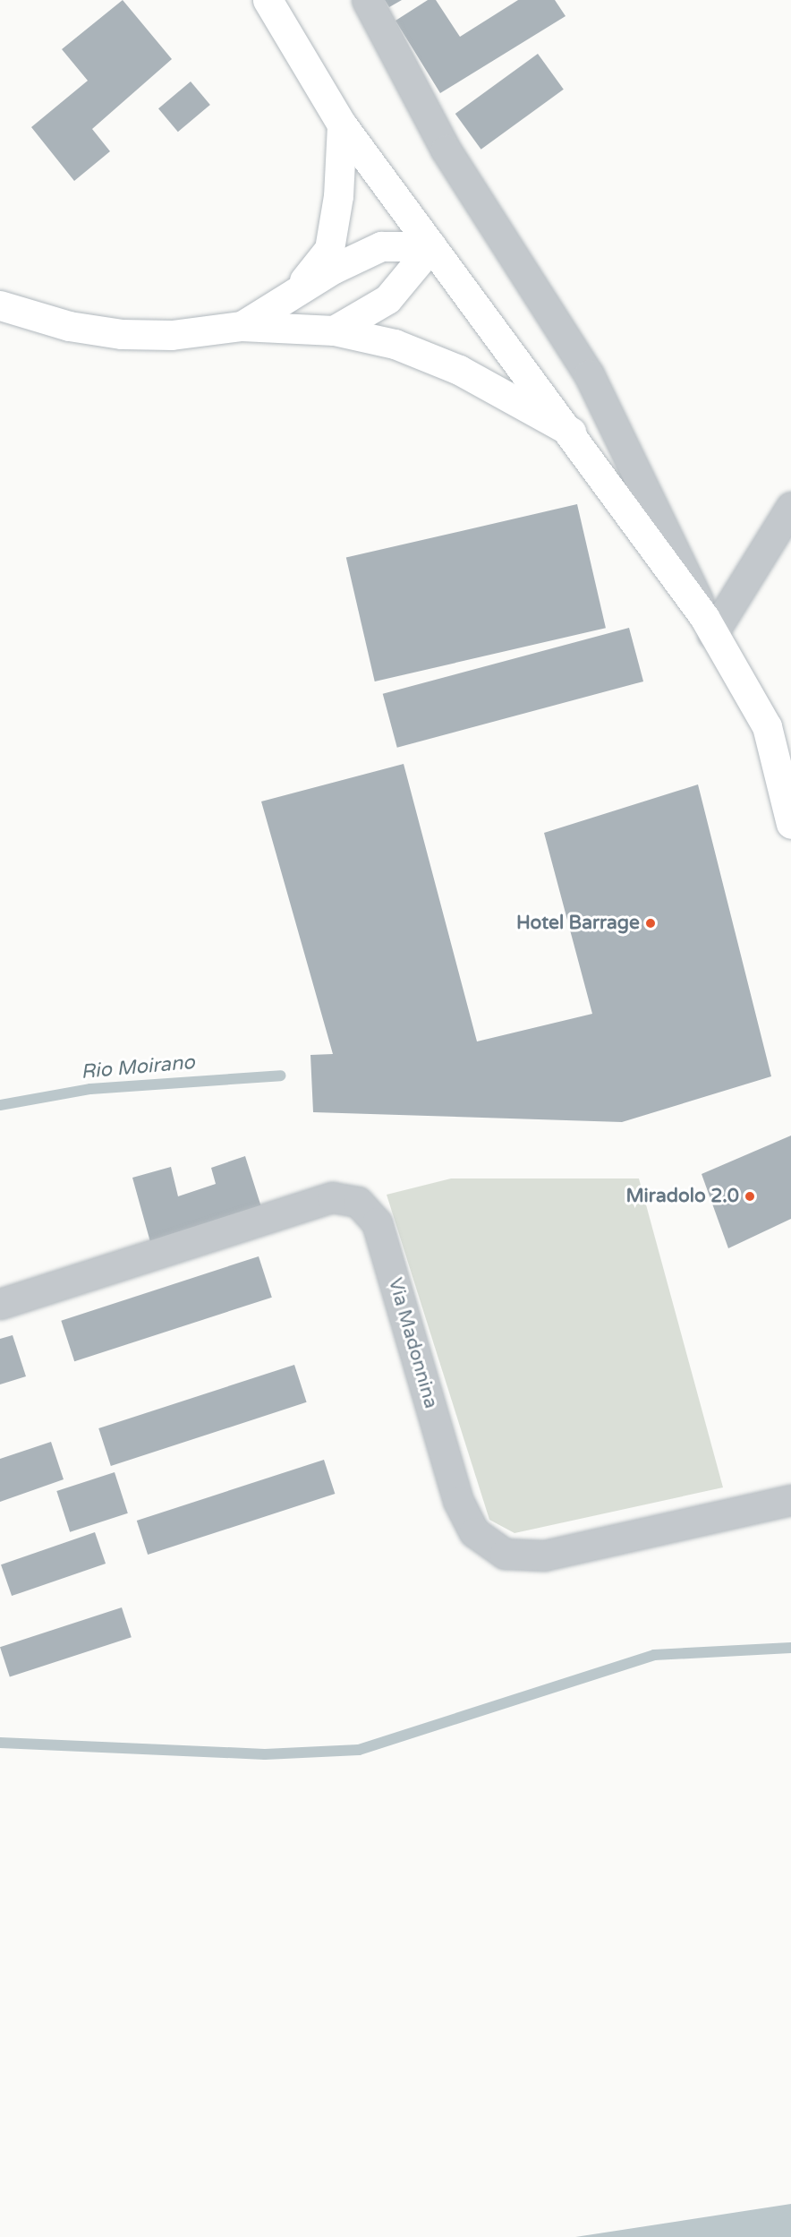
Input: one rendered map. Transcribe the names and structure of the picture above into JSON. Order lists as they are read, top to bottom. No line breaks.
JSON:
{"streets":{"street":["Via Madonnina"]},"water":["Rio Moirano"],"places":["Hotel Barrage","Miradolo 2.0"]}
